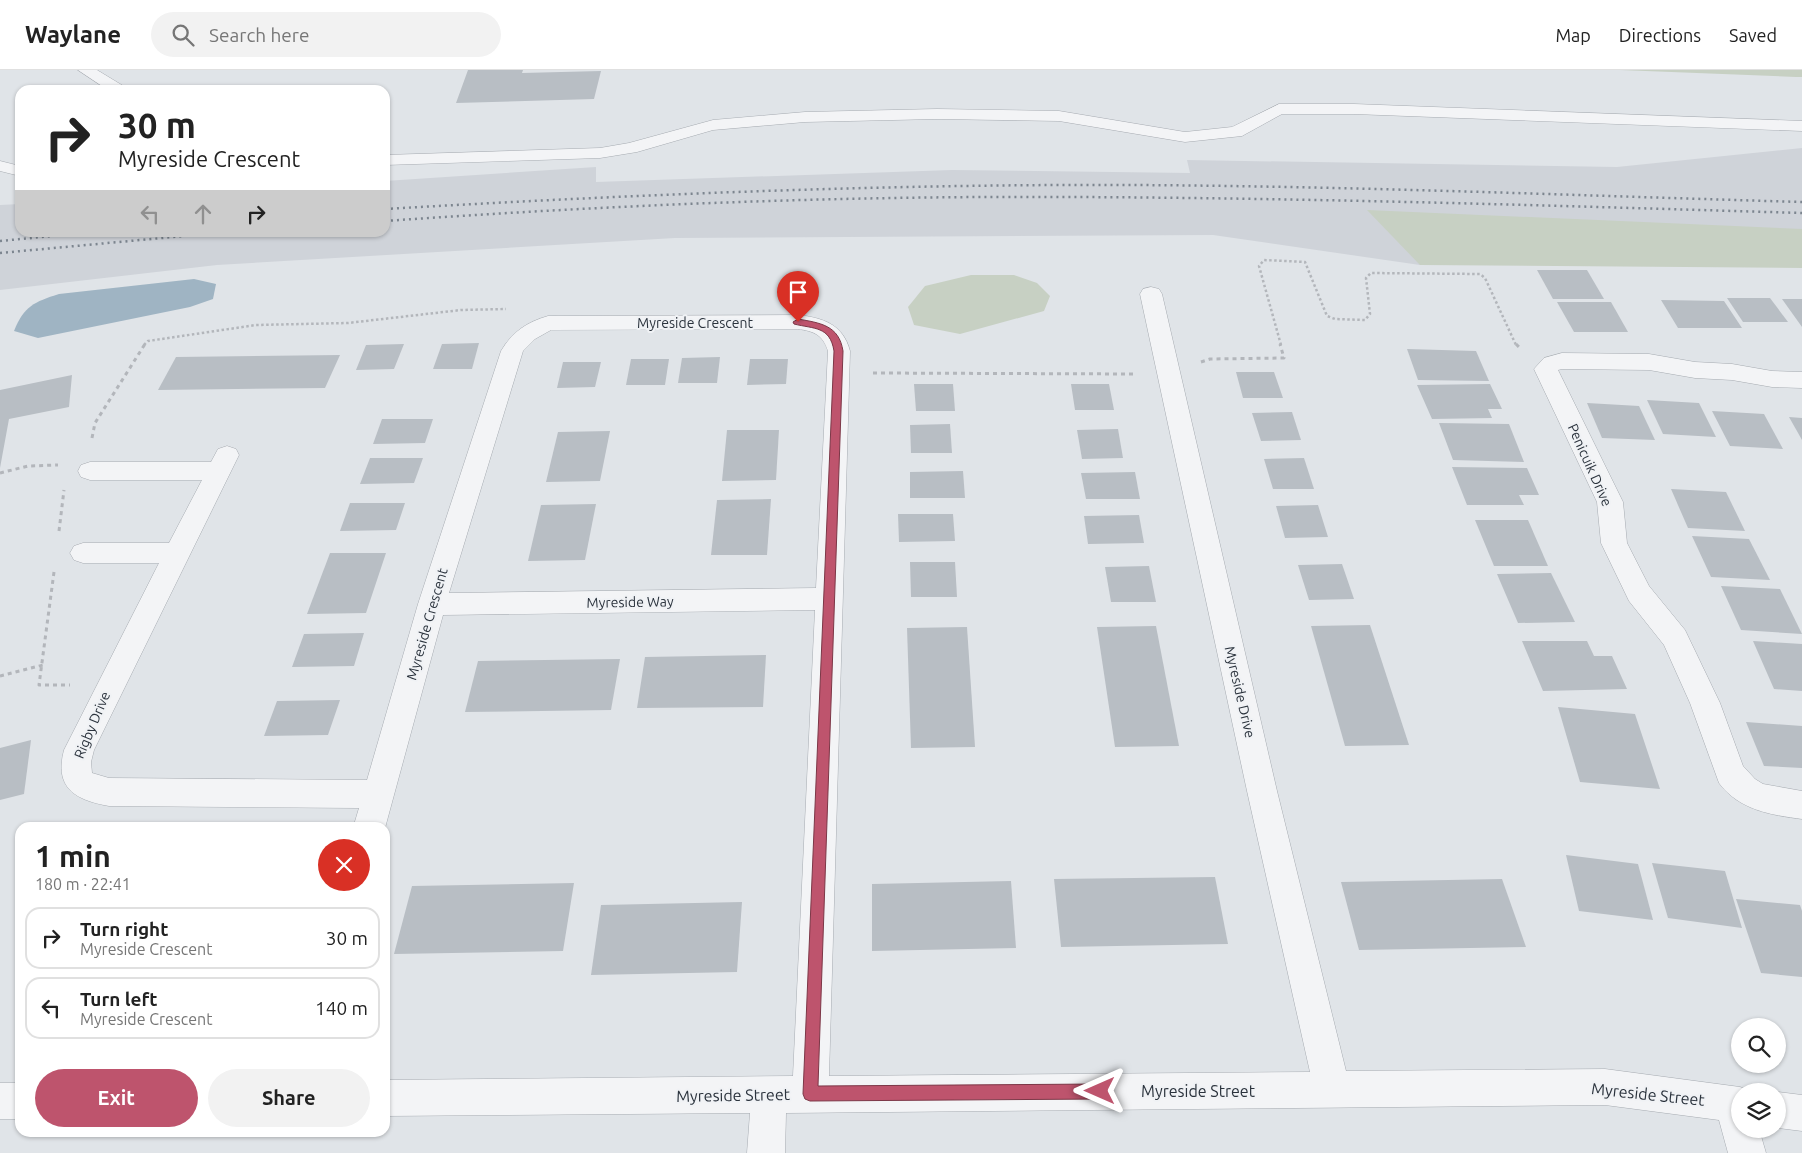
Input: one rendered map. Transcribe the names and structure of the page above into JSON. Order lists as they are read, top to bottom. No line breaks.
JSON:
{"streets":{"street":["Myreside Crescent","Penicuik Drive","Myreside Way","Myreside Drive","Rigby Drive","Myreside Street"]},"crossings":[["Myreside Crescent","Myreside Way"],["Myreside Crescent","Rigby Drive"],["Myreside Crescent","Myreside Street"],["Myreside Drive","Myreside Street"]],"page":{"header":"Waylane","search":"Search here","nav":["Map","Directions","Saved"],"turn":["30 m","Myreside Crescent"],"heading":["1 min","180 m · 22:41"],"list":[{"name":"Turn right","note":"Myreside Crescent","value":"30 m"},{"name":"Turn left","note":"Myreside Crescent","value":"140 m"}],"buttons":["Exit","Share"]}}
